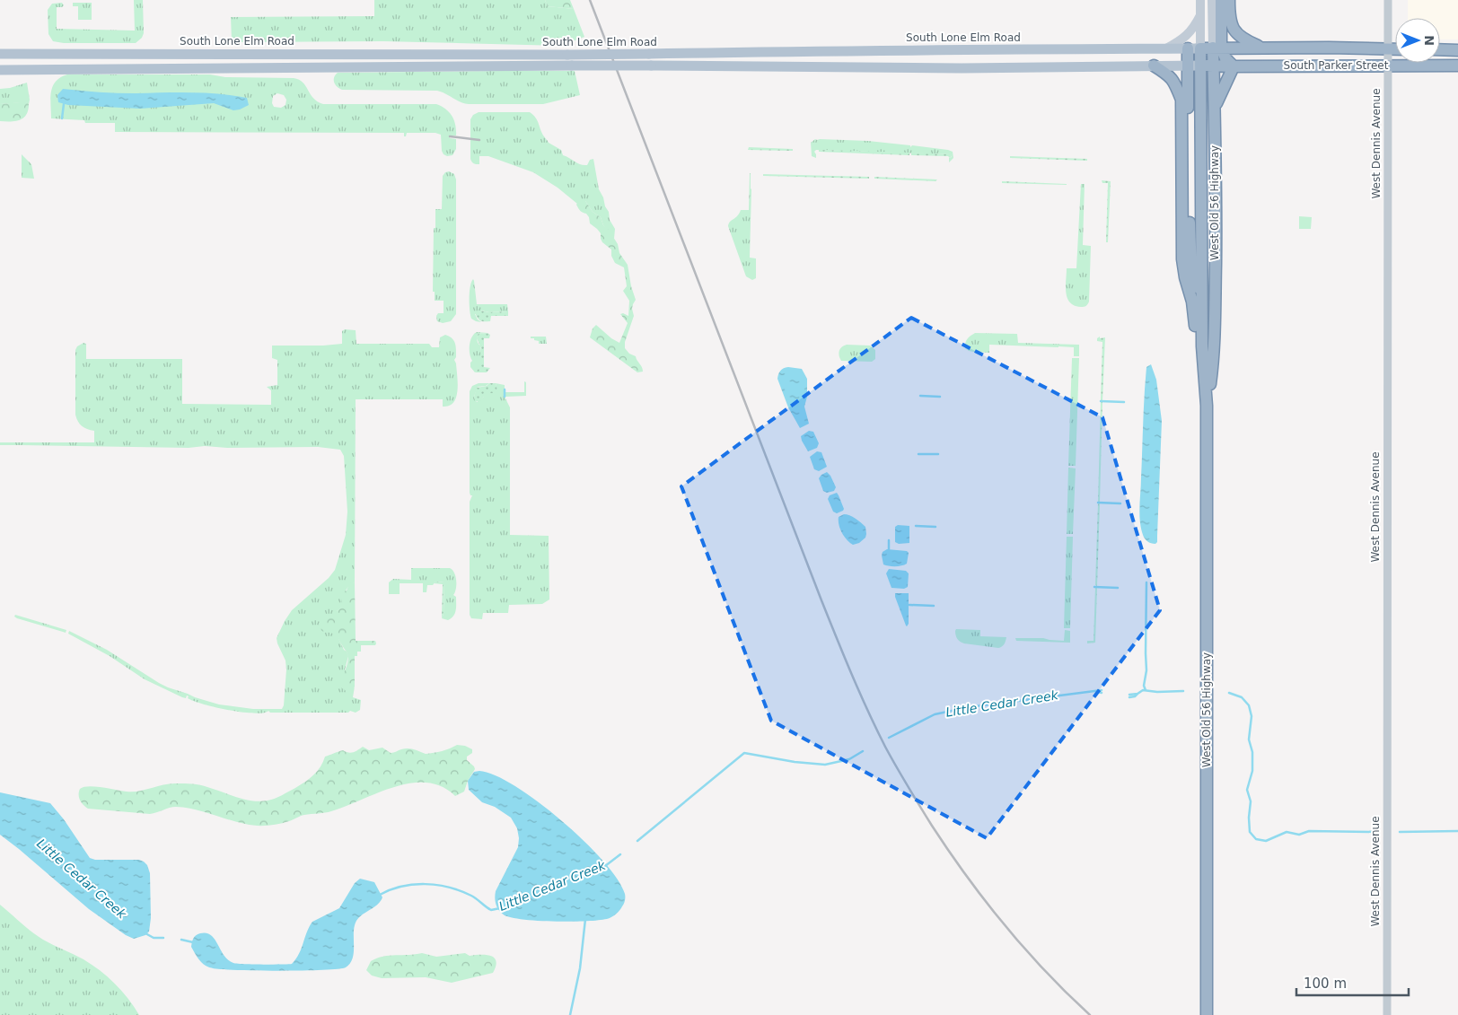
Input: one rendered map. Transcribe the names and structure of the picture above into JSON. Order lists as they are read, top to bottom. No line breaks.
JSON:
{"streets":{"highway":["South Parker Street","West Old 56 Highway"],"main road":["South Lone Elm Road"],"street":["West Dennis Avenue"]},"crossings":[["South Lone Elm Road","South Parker Street"],["South Lone Elm Road","West Old 56 Highway"],["South Parker Street","West Dennis Avenue"],["South Parker Street","West Old 56 Highway"]],"water":["Little Cedar Creek"],"scale_bar":"100 m","north":"right"}
